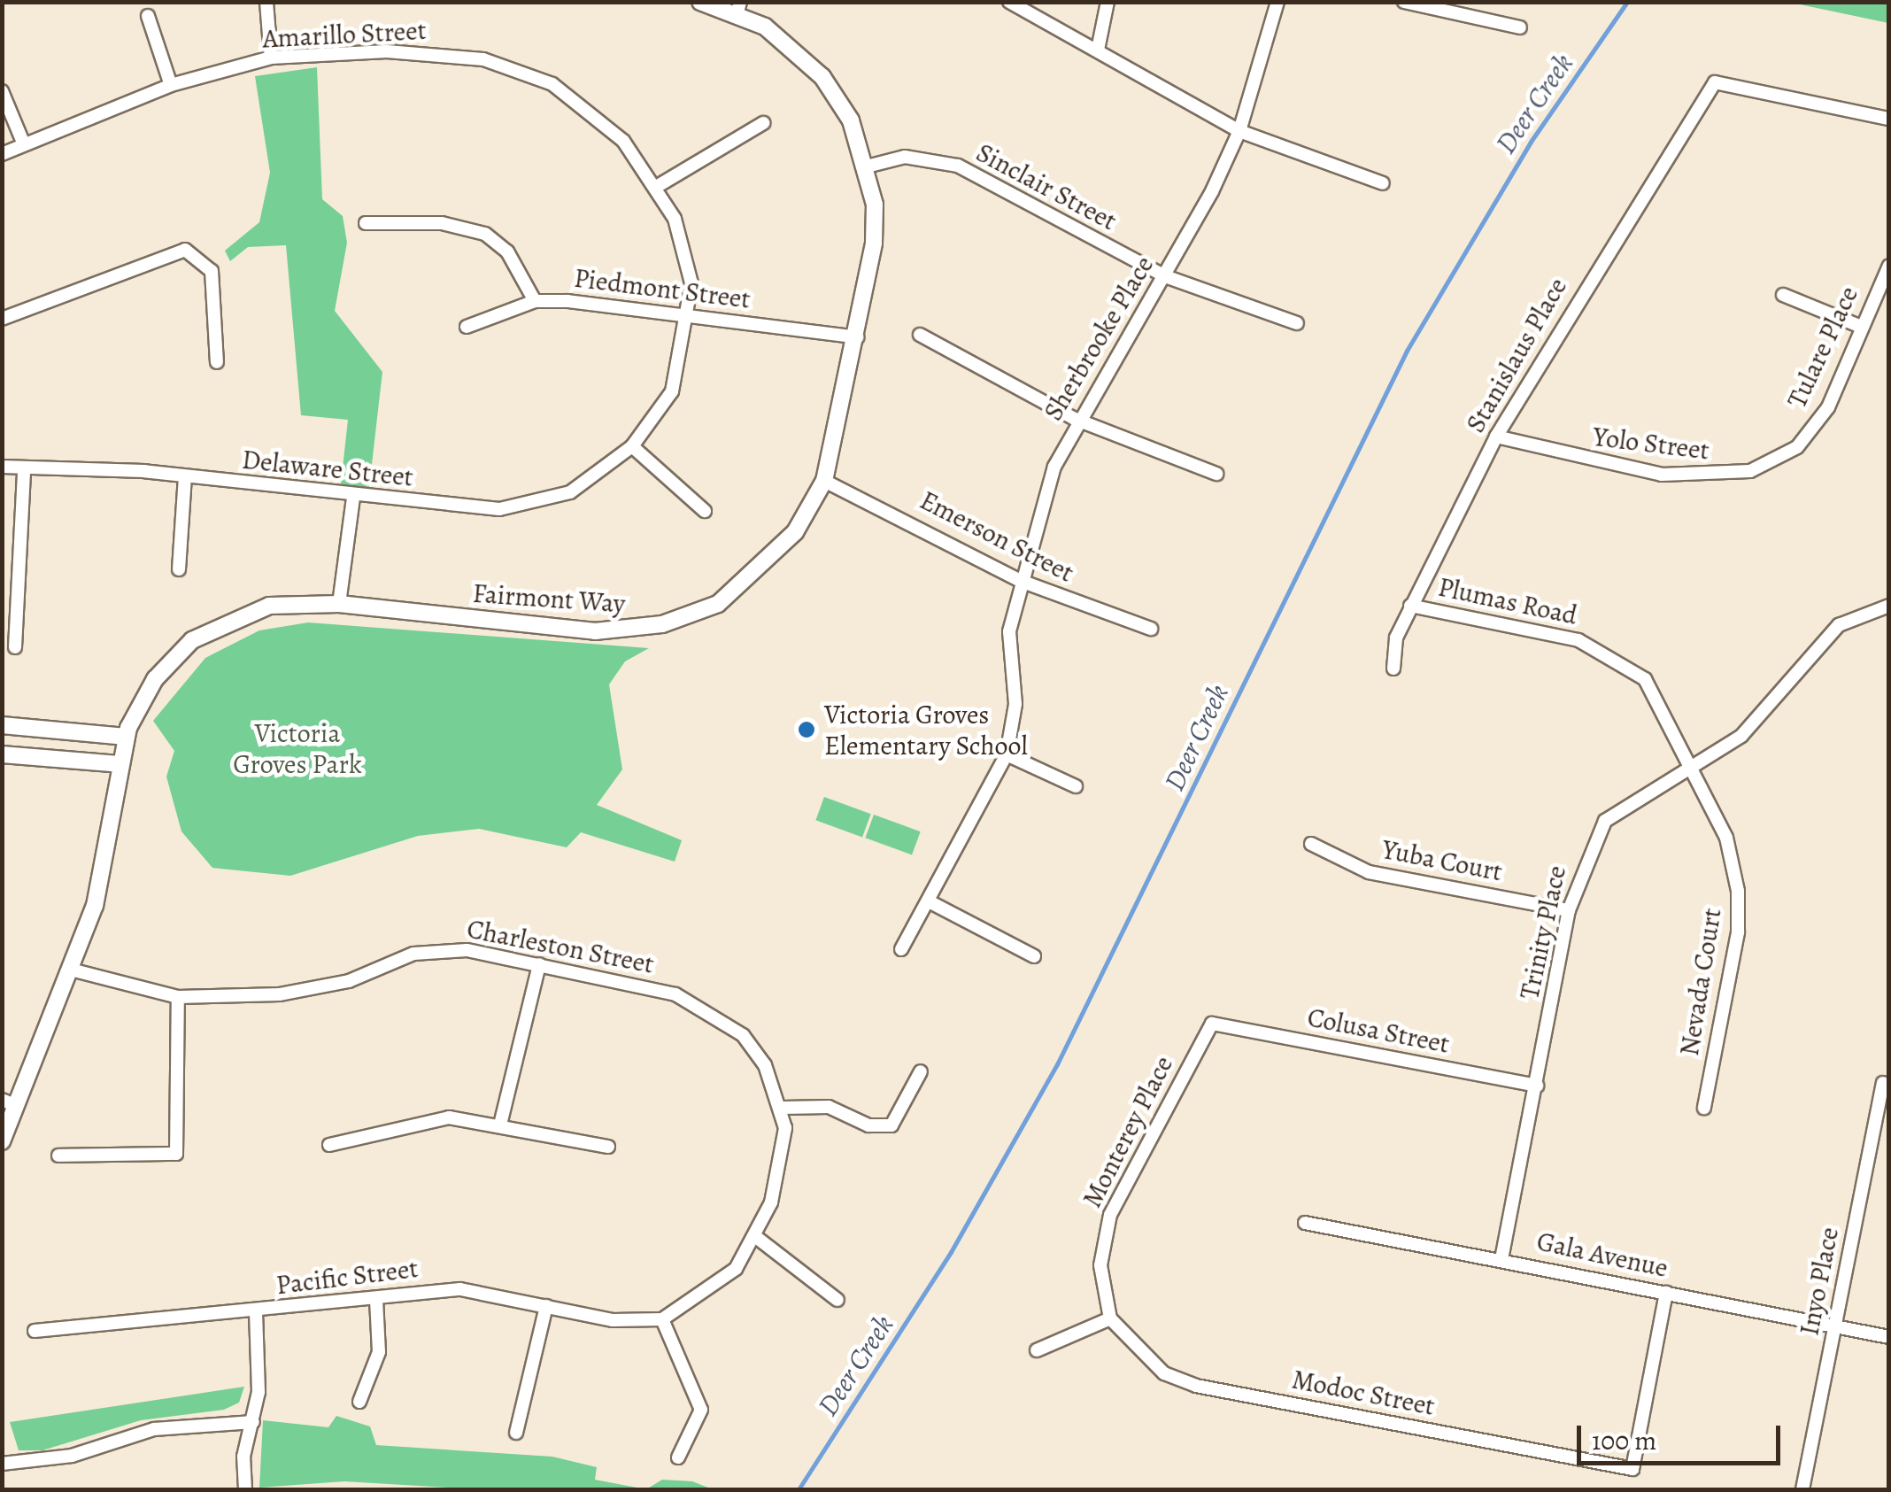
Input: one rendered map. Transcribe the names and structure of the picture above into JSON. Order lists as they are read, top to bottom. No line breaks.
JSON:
{"streets":{"street":["Amarillo Street","Sinclair Street","Piedmont Street","Sherbrooke Place","Tulare Place","Stanislaus Place","Yolo Street","Delaware Street","Emerson Street","Fairmont Way","Plumas Road","Yuba Court","Trinity Place","Charleston Street","Nevada Court","Colusa Street","Monterey Place","Gala Avenue","Pacific Street","Inyo Place","Modoc Street"]},"crossings":[["Amarillo Street","Piedmont Street"],["Amarillo Street","Delaware Street"],["Sinclair Street","Sherbrooke Place"],["Sinclair Street","Fairmont Way"],["Piedmont Street","Delaware Street"],["Piedmont Street","Fairmont Way"],["Sherbrooke Place","Emerson Street"],["Tulare Place","Yolo Street"],["Stanislaus Place","Yolo Street"],["Stanislaus Place","Plumas Road"],["Emerson Street","Fairmont Way"],["Fairmont Way","Charleston Street"],["Plumas Road","Trinity Place"],["Plumas Road","Nevada Court"],["Yuba Court","Trinity Place"],["Trinity Place","Nevada Court"],["Trinity Place","Colusa Street"],["Trinity Place","Gala Avenue"],["Colusa Street","Monterey Place"],["Monterey Place","Modoc Street"],["Gala Avenue","Inyo Place"],["Gala Avenue","Modoc Street"]],"water":["Deer Creek"],"parks":["Victoria Groves Park"],"places":["Victoria Groves Elementary School"],"scale_bar":"100 m"}
